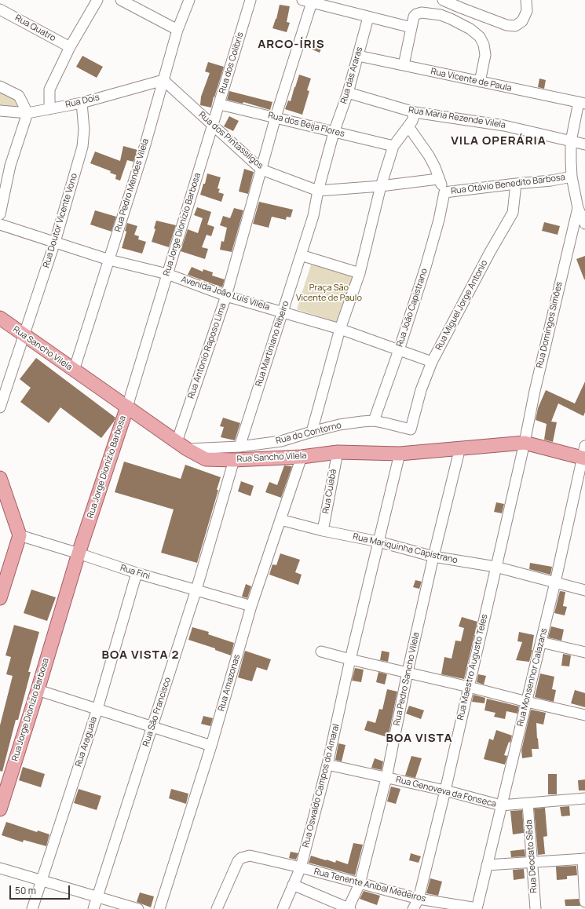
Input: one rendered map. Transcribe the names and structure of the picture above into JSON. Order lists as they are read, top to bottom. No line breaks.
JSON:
{"streets":{"main road":["Rua Jorge Dionízio Barbosa","Rua Sancho Vilela"],"street":["Rua Quatro","Rua dos Colibrís","Rua das Araras","Rua Vicente de Paula","Rua Dois","Rua Maria Rezende Vilela","Rua dos Beija Flores","Rua dos Pintassilgos","Rua Otávio Benedito Barbosa","Rua Pedro Mendes Vilela","Rua Doutor Vicente Vono","Avenida João Luís Vilela","Rua Miguel Jorge Antonio","Rua João Capistrano","Rua Domingos Simões","Rua Martiniano Ribeiro","Rua Antonio Raposo Lima","Rua do Contorno","Rua Cuiabá","Rua Mariquinha Capistrano","Rua Fini","Rua Maestro Augusto Teles","Rua Monsenhor Calazans","Rua Pedro Sancho Vilela","Rua Amazonas","Rua São Francisco","Rua Araguaia","Rua Oswaldo Campos do Amaral","Rua Genoveva da Fonseca","Rua Deodato Sêda","Rua Tenente Aníbal Medeiros"]},"crossings":[["Rua dos Colibrís","Rua dos Beija Flores"],["Rua dos Colibrís","Rua dos Pintassilgos"],["Rua dos Colibrís","Rua Jorge Dionízio Barbosa"],["Rua das Araras","Rua Vicente de Paula"],["Rua das Araras","Rua Maria Rezende Vilela"],["Rua das Araras","Rua dos Beija Flores"],["Rua das Araras","Rua Martiniano Ribeiro"],["Rua Dois","Rua dos Pintassilgos"],["Rua Dois","Rua Pedro Mendes Vilela"],["Rua Dois","Rua Doutor Vicente Vono"],["Rua dos Beija Flores","Rua Martiniano Ribeiro"],["Rua dos Beija Flores","Rua Antonio Raposo Lima"],["Rua dos Pintassilgos","Rua Pedro Mendes Vilela"],["Rua dos Pintassilgos","Rua Jorge Dionízio Barbosa"],["Rua dos Pintassilgos","Rua Martiniano Ribeiro"],["Rua dos Pintassilgos","Rua Antonio Raposo Lima"],["Rua Otávio Benedito Barbosa","Rua Miguel Jorge Antonio"],["Rua Otávio Benedito Barbosa","Rua João Capistrano"],["Rua Pedro Mendes Vilela","Avenida João Luís Vilela"],["Rua Pedro Mendes Vilela","Rua Sancho Vilela"],["Rua Doutor Vicente Vono","Avenida João Luís Vilela"],["Rua Doutor Vicente Vono","Rua Sancho Vilela"],["Rua Jorge Dionízio Barbosa","Avenida João Luís Vilela"],["Rua Jorge Dionízio Barbosa","Rua Sancho Vilela"],["Rua Jorge Dionízio Barbosa","Rua Fini"],["Avenida João Luís Vilela","Rua Miguel Jorge Antonio"],["Avenida João Luís Vilela","Rua João Capistrano"],["Avenida João Luís Vilela","Rua Martiniano Ribeiro"],["Avenida João Luís Vilela","Rua Antonio Raposo Lima"],["Rua Miguel Jorge Antonio","Rua do Contorno"],["Rua João Capistrano","Rua do Contorno"],["Rua Domingos Simões","Rua Sancho Vilela"],["Rua Domingos Simões","Rua Maestro Augusto Teles"],["Rua Martiniano Ribeiro","Rua do Contorno"],["Rua Sancho Vilela","Rua Antonio Raposo Lima"],["Rua Sancho Vilela","Rua do Contorno"],["Rua Sancho Vilela","Rua Cuiabá"],["Rua Sancho Vilela","Rua Maestro Augusto Teles"],["Rua Sancho Vilela","Rua Monsenhor Calazans"],["Rua Sancho Vilela","Rua Pedro Sancho Vilela"],["Rua Sancho Vilela","Rua Amazonas"],["Rua Sancho Vilela","Rua São Francisco"],["Rua Sancho Vilela","Rua Oswaldo Campos do Amaral"],["Rua Antonio Raposo Lima","Rua do Contorno"],["Rua Cuiabá","Rua Mariquinha Capistrano"],["Rua Mariquinha Capistrano","Rua Maestro Augusto Teles"],["Rua Mariquinha Capistrano","Rua Monsenhor Calazans"],["Rua Mariquinha Capistrano","Rua Pedro Sancho Vilela"],["Rua Mariquinha Capistrano","Rua Amazonas"],["Rua Mariquinha Capistrano","Rua Oswaldo Campos do Amaral"],["Rua Fini","Rua Amazonas"],["Rua Fini","Rua São Francisco"],["Rua Fini","Rua Araguaia"],["Rua Maestro Augusto Teles","Rua Genoveva da Fonseca"],["Rua Maestro Augusto Teles","Rua Tenente Aníbal Medeiros"],["Rua Monsenhor Calazans","Rua Genoveva da Fonseca"],["Rua Monsenhor Calazans","Rua Tenente Aníbal Medeiros"],["Rua Pedro Sancho Vilela","Rua Genoveva da Fonseca"],["Rua Pedro Sancho Vilela","Rua Tenente Aníbal Medeiros"],["Rua Oswaldo Campos do Amaral","Rua Genoveva da Fonseca"],["Rua Oswaldo Campos do Amaral","Rua Tenente Aníbal Medeiros"],["Rua Genoveva da Fonseca","Rua Deodato Sêda"]],"districts":["ARCO-ÍRIS","VILA OPERÁRIA","BOA VISTA 2","BOA VISTA"],"parks":["Praça São Vicente de Paulo"],"scale_bar":"50 m"}
